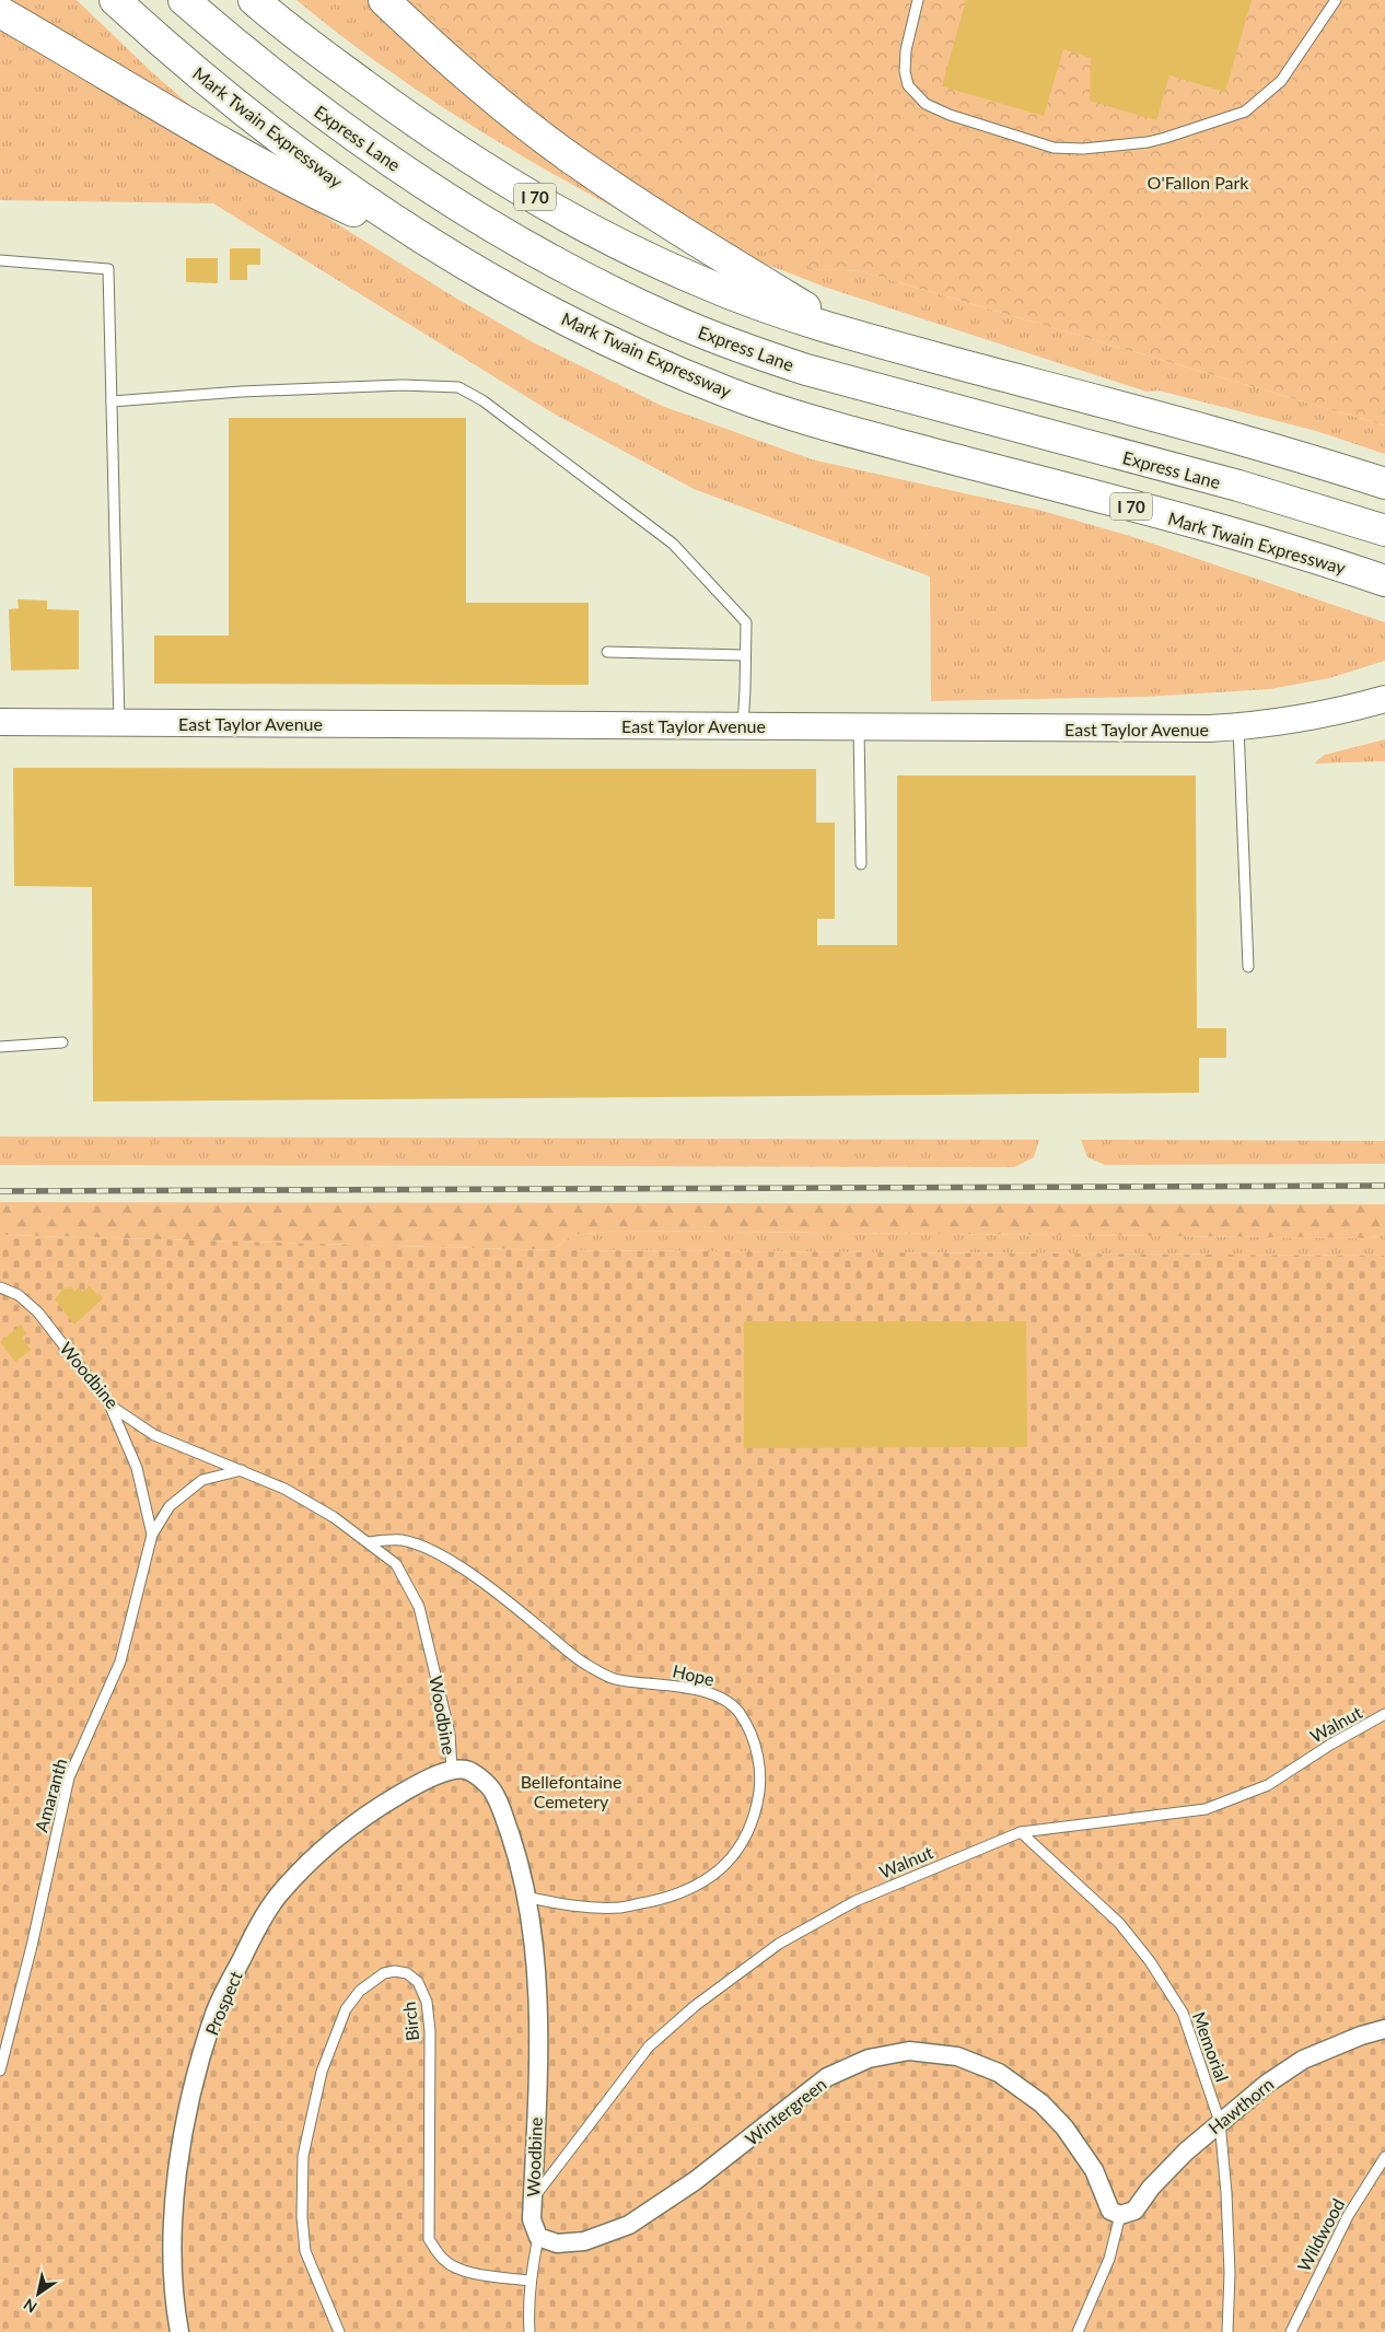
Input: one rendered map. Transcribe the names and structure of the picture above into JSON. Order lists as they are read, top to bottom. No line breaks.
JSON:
{"streets":{"highway":["Mark Twain Expressway","Express Lane","I 70"],"street":["East Taylor Avenue","Woodbine","Prospect","Hawthorn","Wintergreen"],"lane":["Hope","Walnut","Amaranth","Birch","Memorial","Wildwood"]},"crossings":[["Woodbine","Hope"],["Woodbine","Walnut"],["Woodbine","Amaranth"],["Woodbine","Prospect"],["Woodbine","Birch"],["Woodbine","Wintergreen"],["Walnut","Memorial"],["Memorial","Hawthorn"],["Hawthorn","Wintergreen"]],"parks":["O'Fallon Park","Bellefontaine Cemetery"],"north":"bottom left"}
